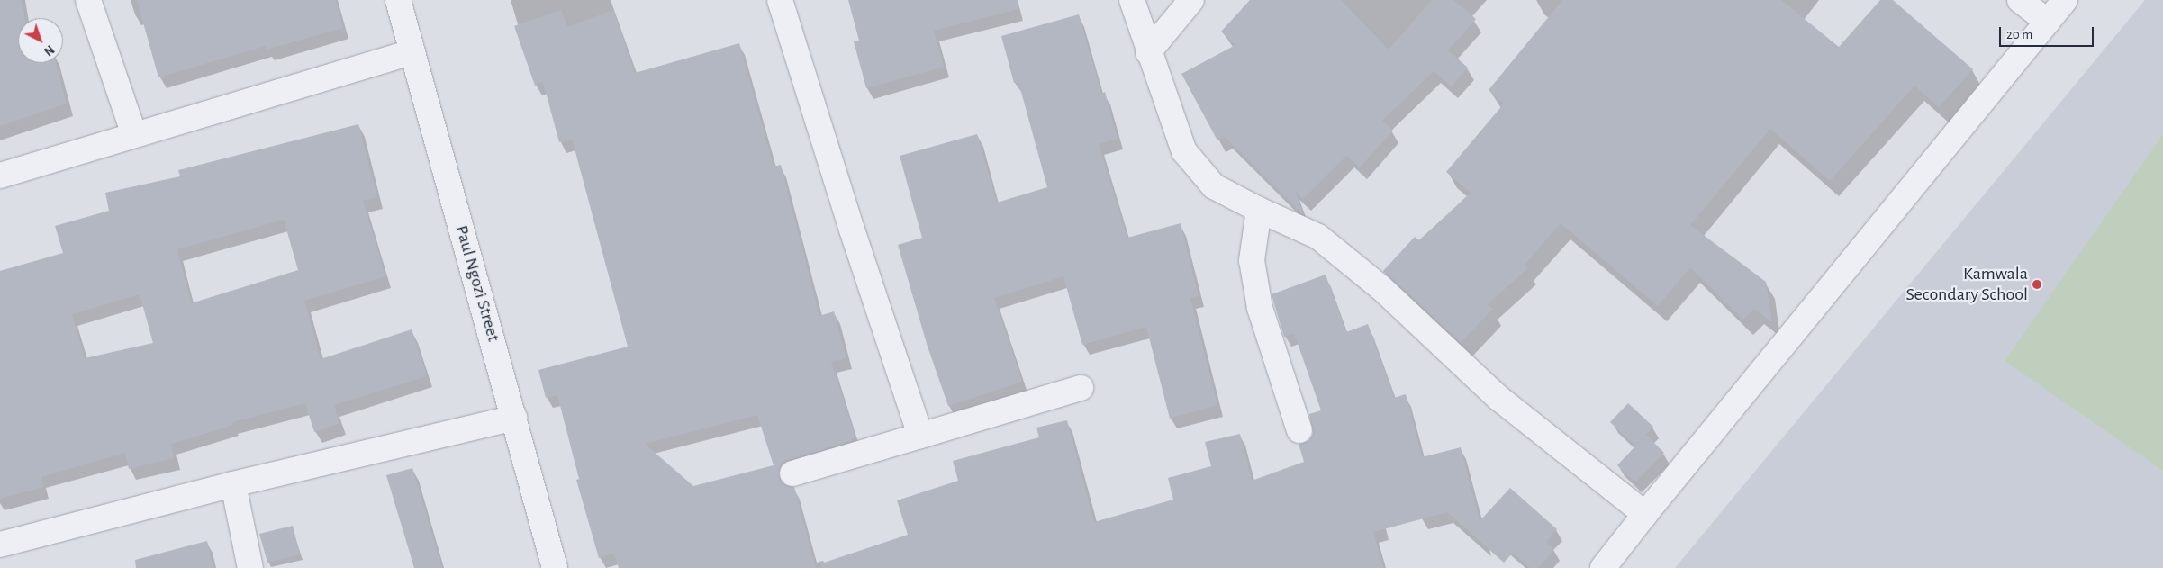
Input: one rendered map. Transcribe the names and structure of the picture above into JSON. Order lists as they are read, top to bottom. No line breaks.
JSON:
{"streets":{"street":["Paul Ngozi Street"]},"places":["Kamwala Secondary School"],"scale_bar":"20 m","north":"bottom right"}
